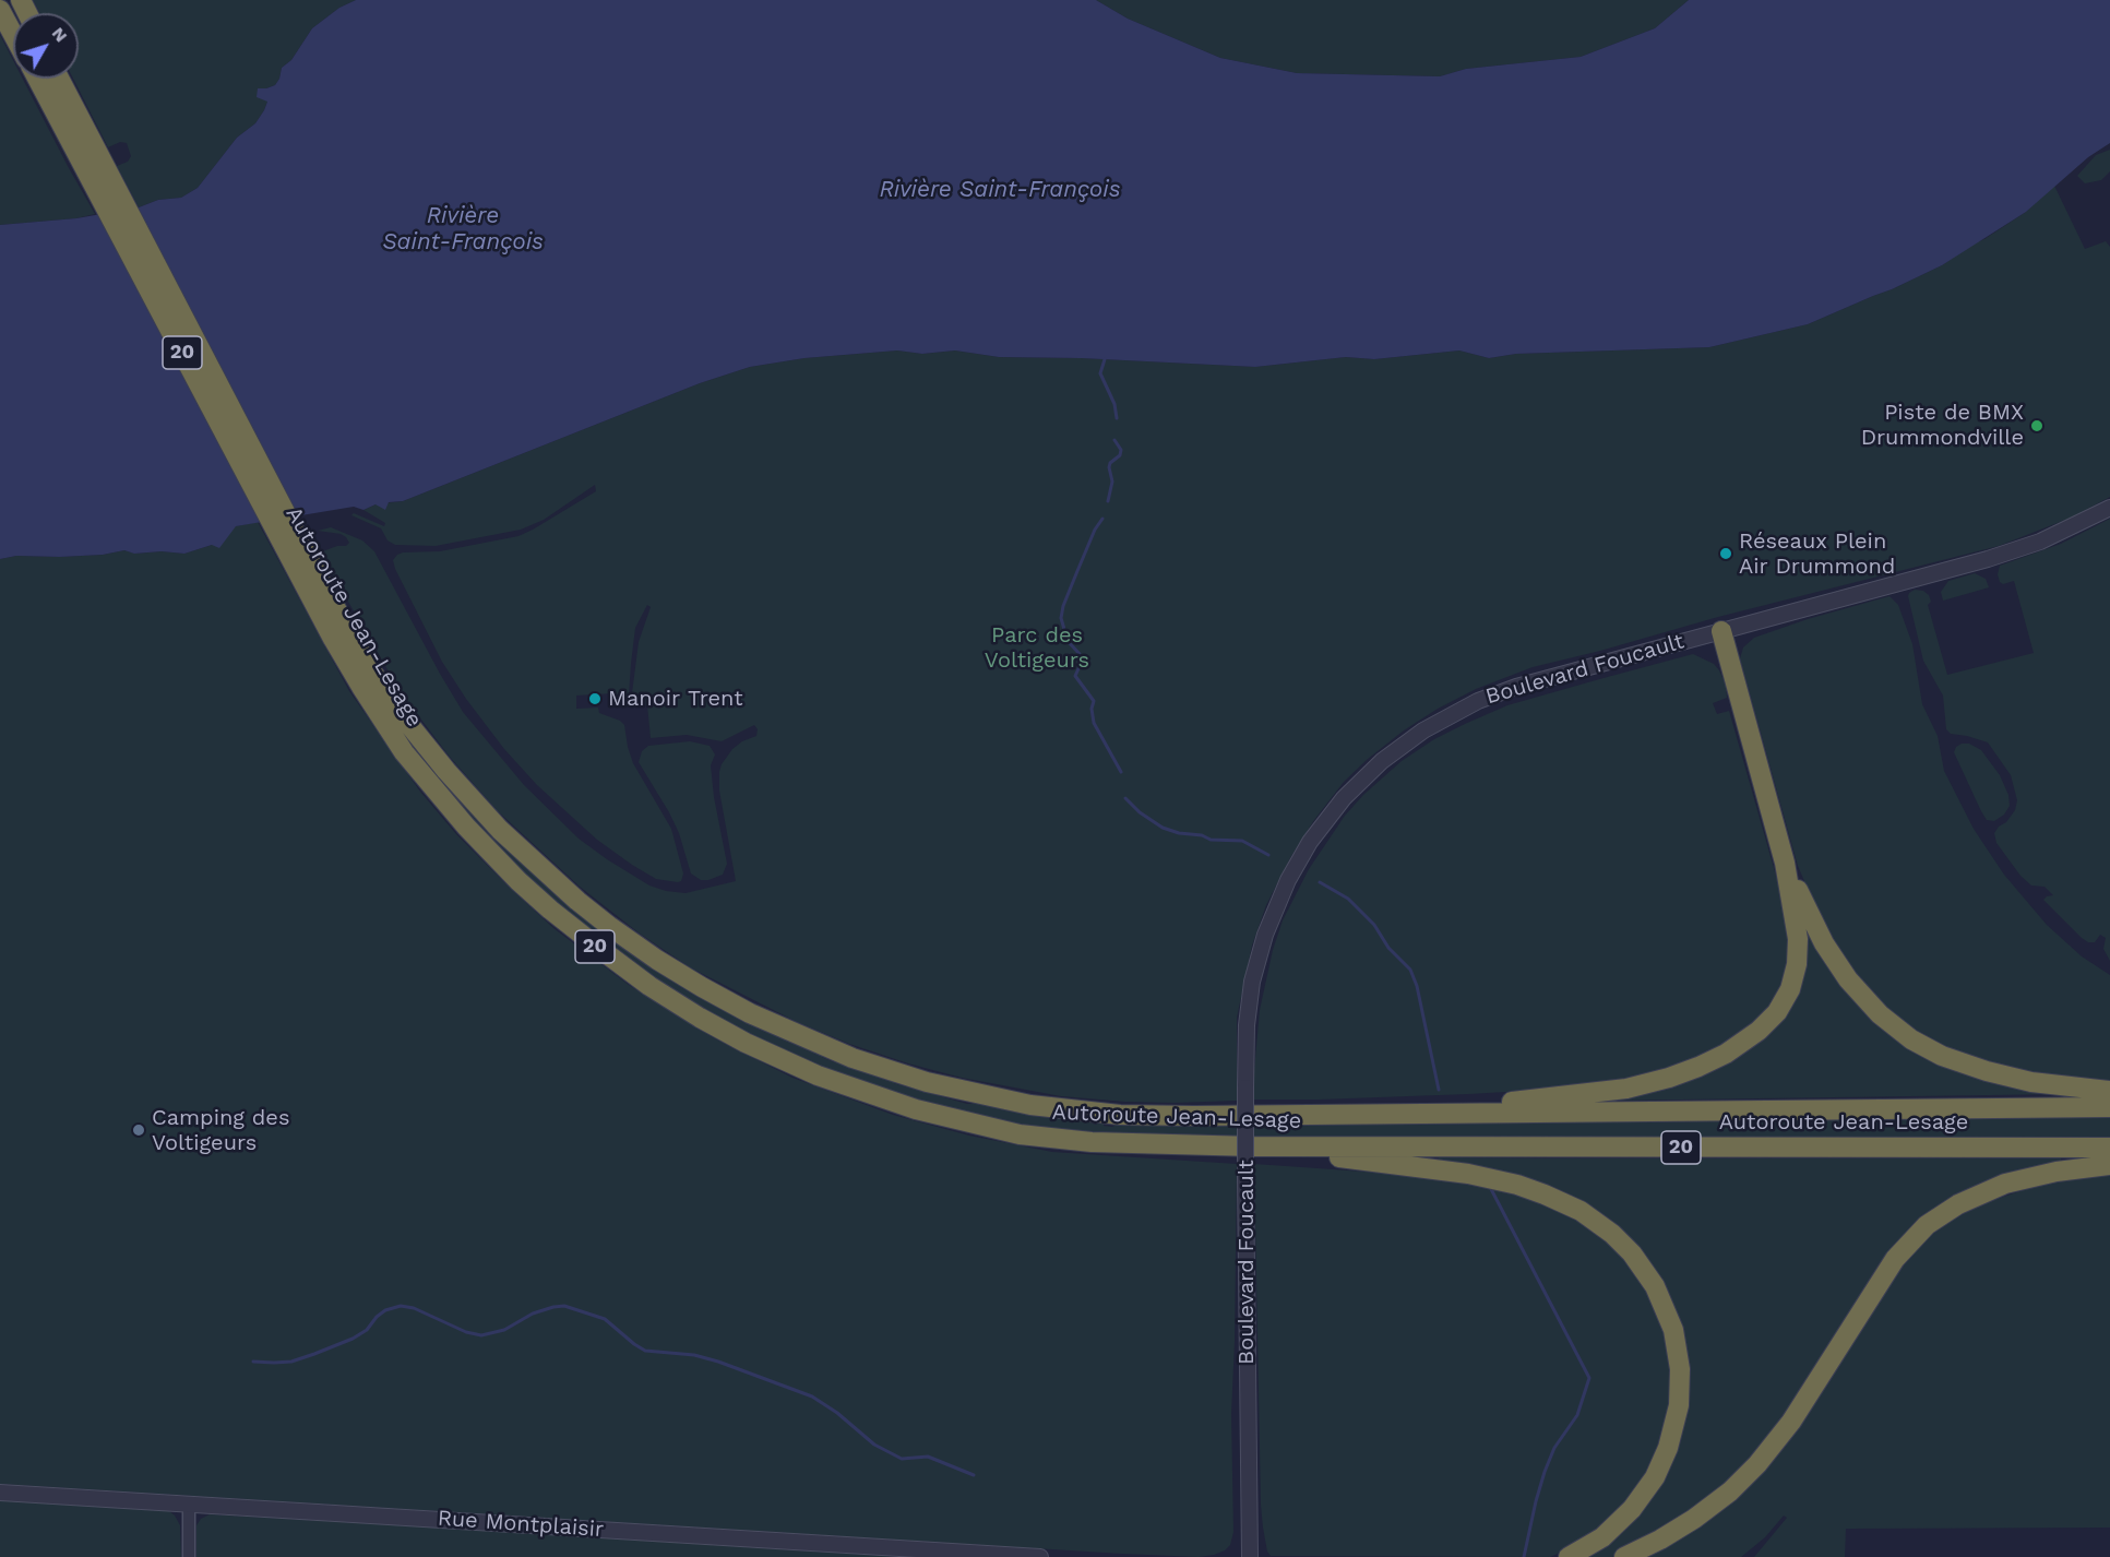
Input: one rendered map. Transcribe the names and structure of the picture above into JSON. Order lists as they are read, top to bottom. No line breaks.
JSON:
{"streets":{"highway":["20","Autoroute Jean-Lesage"],"street":["Boulevard Foucault","Rue Montplaisir"]},"water":["Rivière Saint-François"],"parks":["Parc des Voltigeurs"],"places":["Piste de BMX Drummondville","Réseaux Plein Air Drummond","Manoir Trent","Camping des Voltigeurs"],"north":"top right"}
